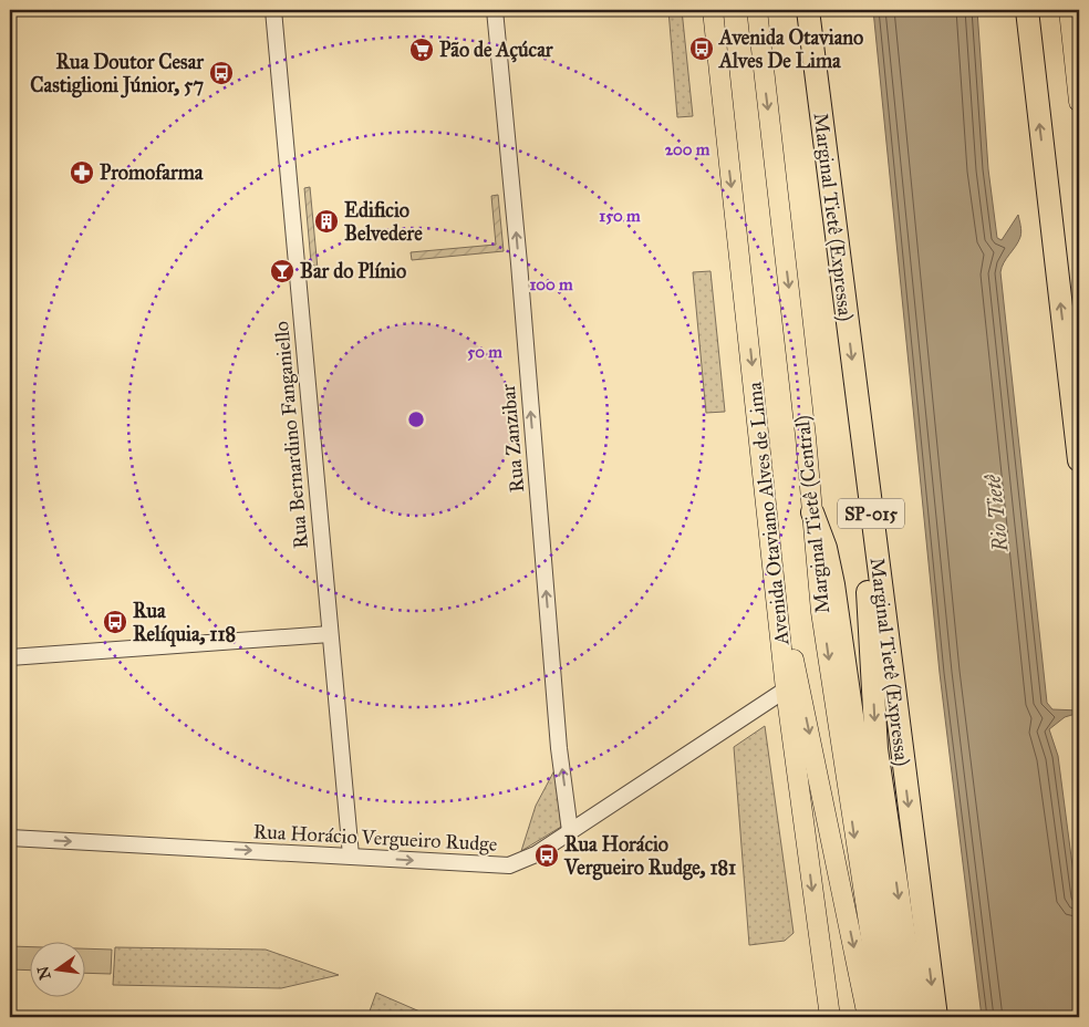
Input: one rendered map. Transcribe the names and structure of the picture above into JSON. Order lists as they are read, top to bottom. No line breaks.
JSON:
{"streets":{"highway":["Marginal Tietê (Expressa)","Avenida Otaviano Alves de Lima","SP-015","Marginal Tietê (Central)"],"street":["Rua Bernardino Fanganiello","Rua Zanzibar","Rua Horácio Vergueiro Rudge"]},"crossings":[["Marginal Tietê (Expressa)","SP-015"],["Rua Bernardino Fanganiello","Rua Horácio Vergueiro Rudge"],["Rua Zanzibar","Rua Horácio Vergueiro Rudge"],["Avenida Otaviano Alves de Lima","Rua Horácio Vergueiro Rudge"]],"one_way":["Rua Zanzibar","Rua Horácio Vergueiro Rudge"],"water":["Rio Tietê"],"places":{"bus stop":["Avenida Otaviano Alves De Lima","Rua Doutor Cesar Castiglioni Júnior, 57","Rua Relíquia, 118","Rua Horácio Vergueiro Rudge, 181"],"supermarket":["Pão de Açúcar"],"pharmacy":["Promofarma"],"building":["Edificio Belvedere"],"bar":["Bar do Plínio"]},"north":"left","rings":["200 m","150 m","100 m","50 m"]}
